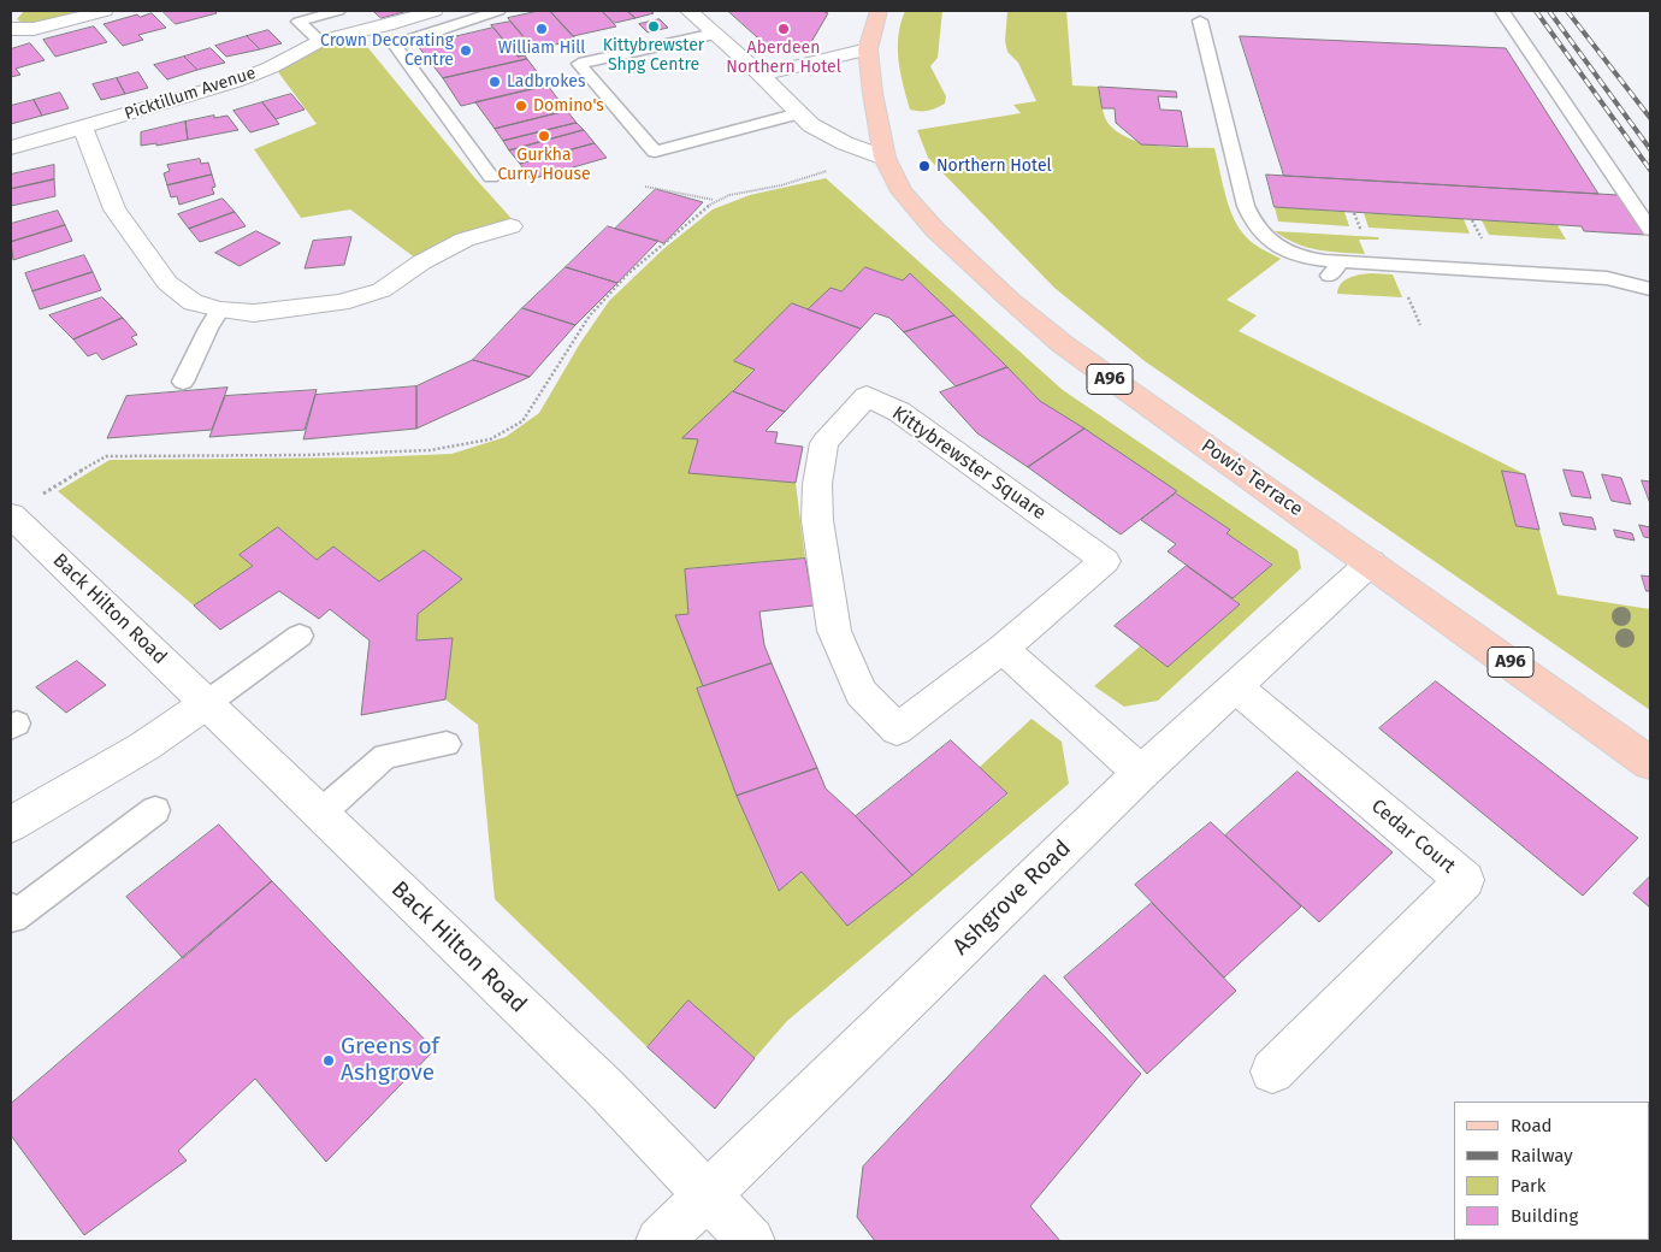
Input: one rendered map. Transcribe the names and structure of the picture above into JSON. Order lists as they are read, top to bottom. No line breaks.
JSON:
{"streets":{"main road":["A96","Powis Terrace"],"street":["Picktillum Avenue","Kittybrewster Square","Back Hilton Road","Cedar Court","Ashgrove Road"]},"crossings":[["A96","Powis Terrace"],["Powis Terrace","Ashgrove Road"],["Back Hilton Road","Ashgrove Road"],["Cedar Court","Ashgrove Road"]],"places":["Kittybrewster Shpg Centre","William Hill","Aberdeen Northern Hotel","Crown Decorating Centre","Ladbrokes","Domino's","Gurkha Curry House","Northern Hotel","Greens of Ashgrove"],"legend":["Road","Railway","Park","Building"]}
